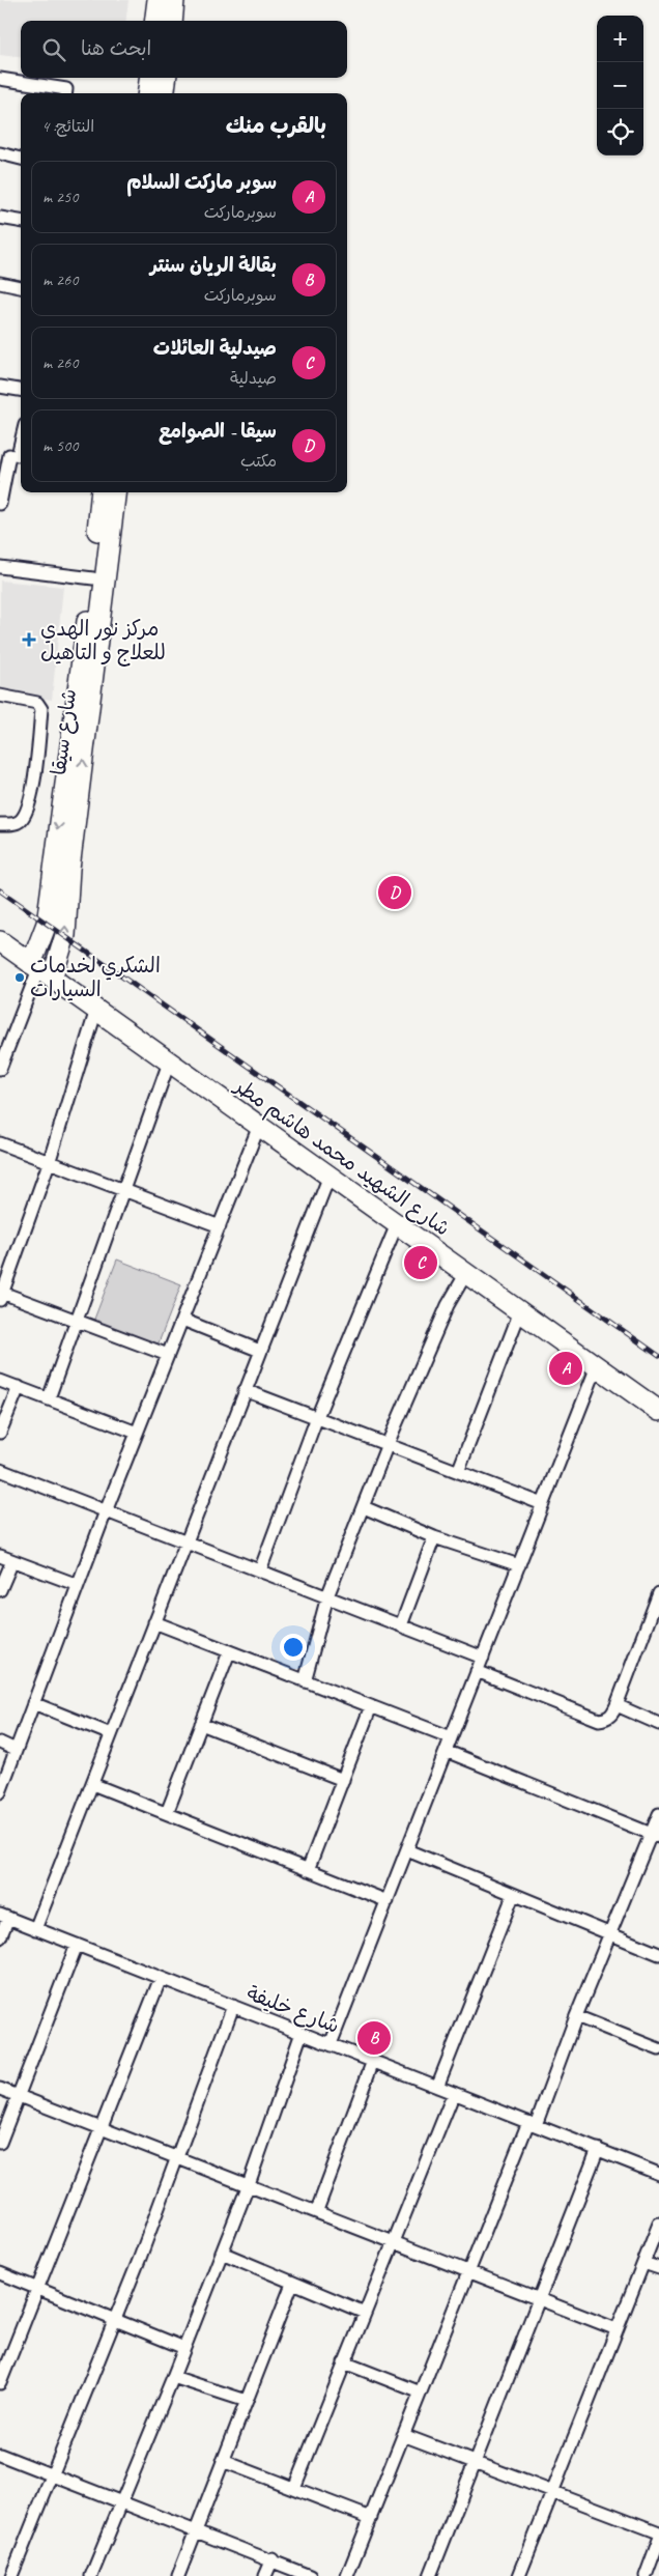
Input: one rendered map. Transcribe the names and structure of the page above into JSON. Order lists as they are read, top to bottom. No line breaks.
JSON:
{"streets":{"main road":["شارع سيقا","شارع الشهيد محمد هاشم مطر"],"street":["شارع خليفة"]},"crossings":[["شارع سيقا","شارع الشهيد محمد هاشم مطر"]],"places":{"health":["مركز نور الهدي للعلاج و التاهيل"],"other":["الشكري لخدمات السيارات"]},"page":{"map_buttons":["+","−"],"search":"ابحث هنا","heading":["بالقرب منك","النتائج: 4"],"list":[{"mark":"A","name":"سوبر ماركت السلام","note":"سوبرماركت","value":"250 m"},{"mark":"B","name":"بقالة الريان سنتر","note":"سوبرماركت","value":"260 m"},{"mark":"C","name":"صيدلية العائلات","note":"صيدلية","value":"260 m"},{"mark":"D","name":"سيقا - الصوامع","note":"مكتب","value":"500 m"}],"pins":["D","C","A","B"]}}
